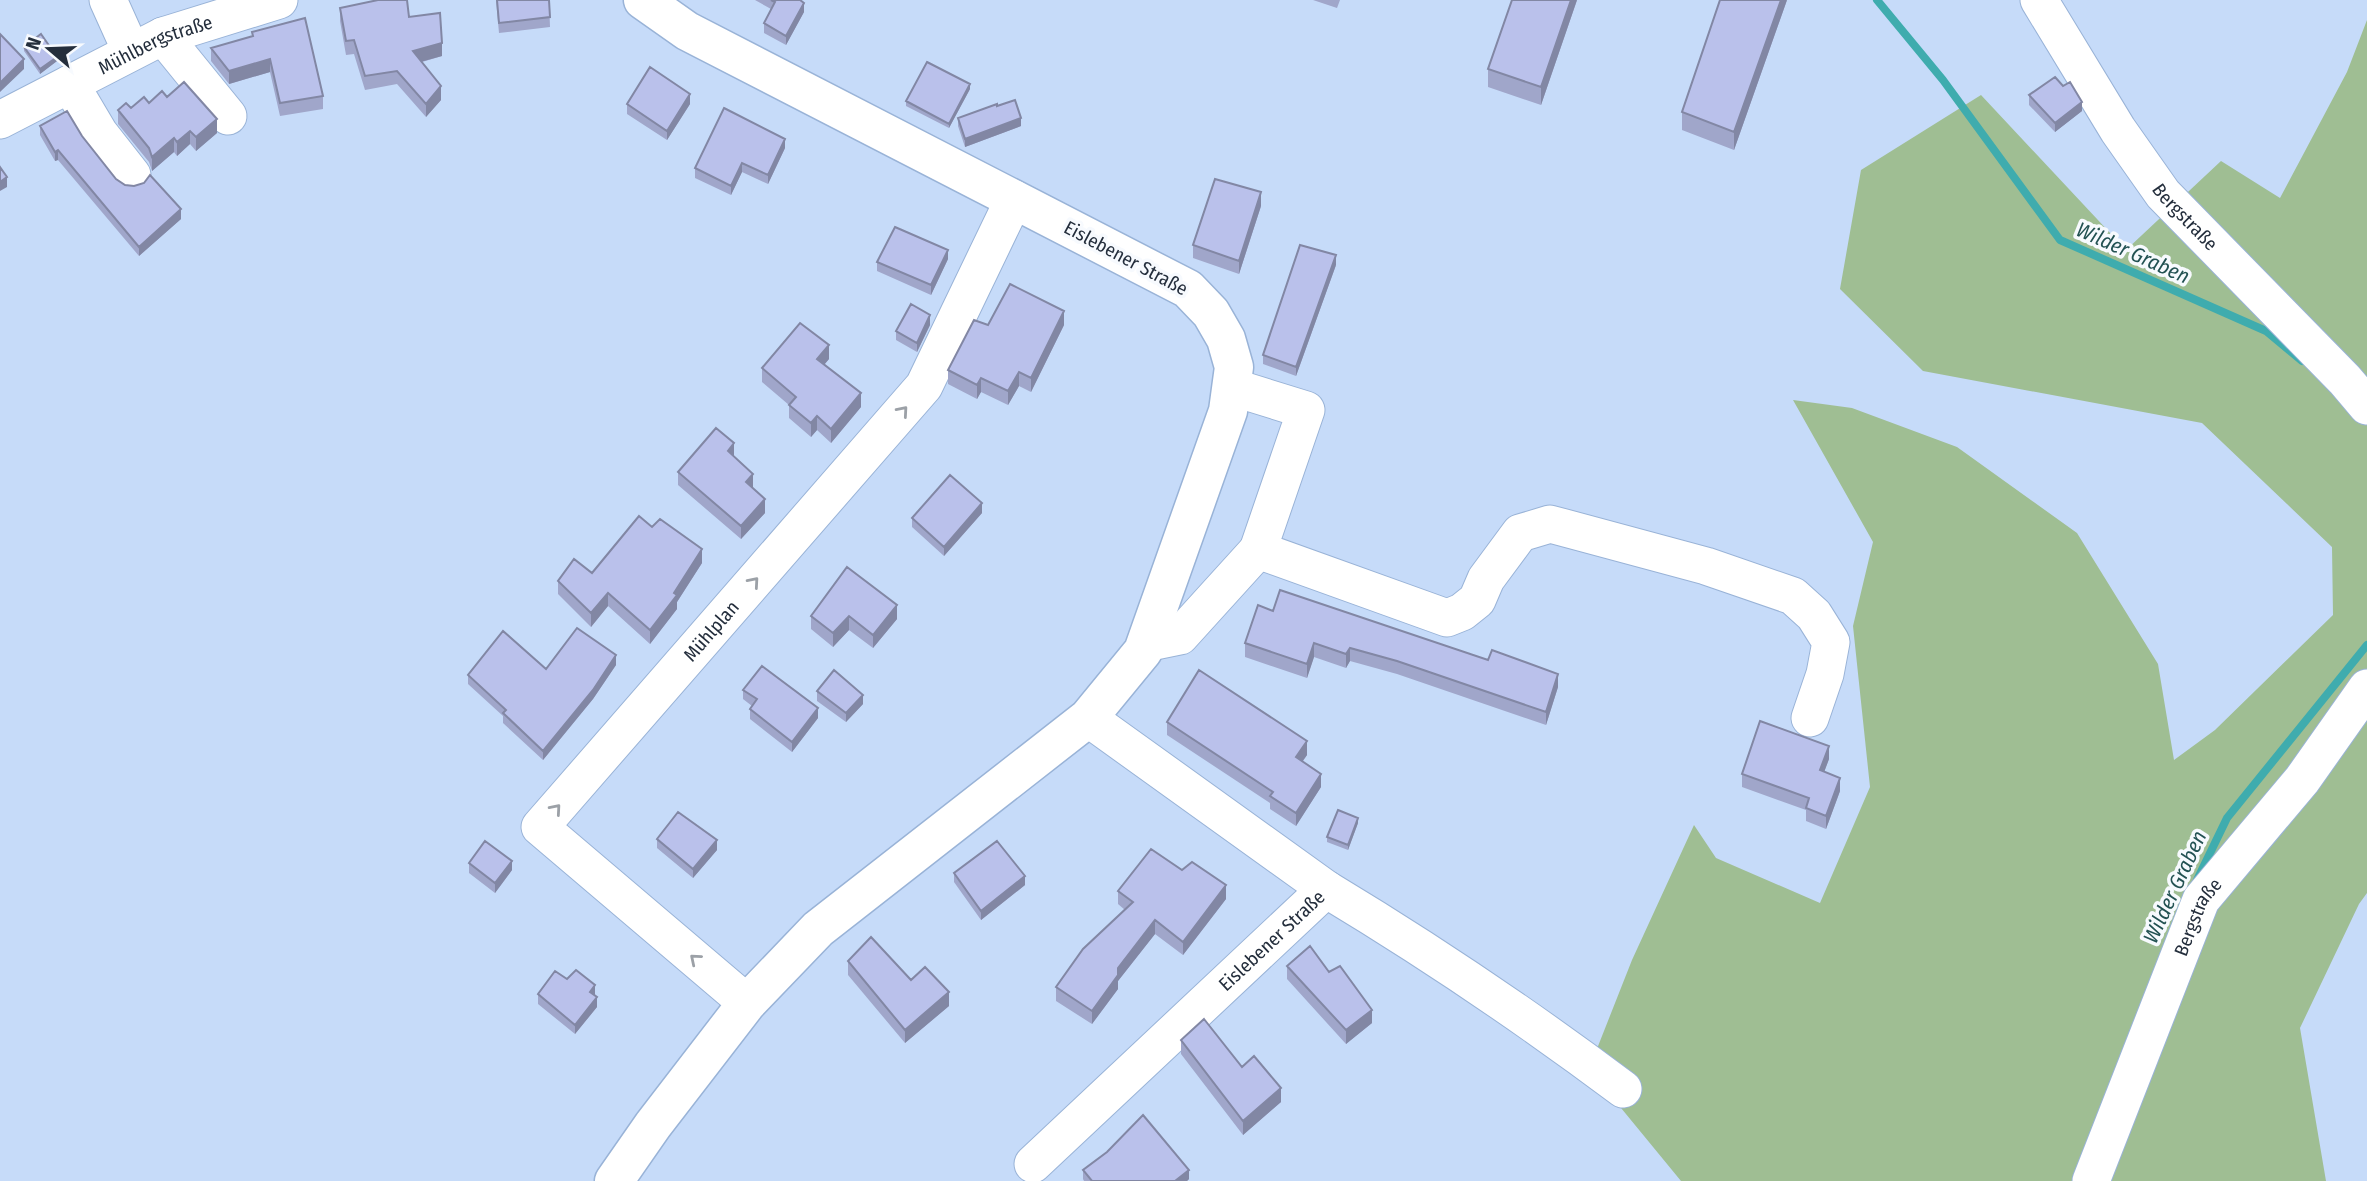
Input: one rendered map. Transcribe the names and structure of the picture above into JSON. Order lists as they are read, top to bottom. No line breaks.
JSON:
{"streets":{"main road":["Eislebener Straße"],"street":["Mühlbergstraße","Bergstraße","Mühlplan"]},"crossings":[["Eislebener Straße","Mühlplan"]],"water":["Wilder Graben"],"north":"left"}
